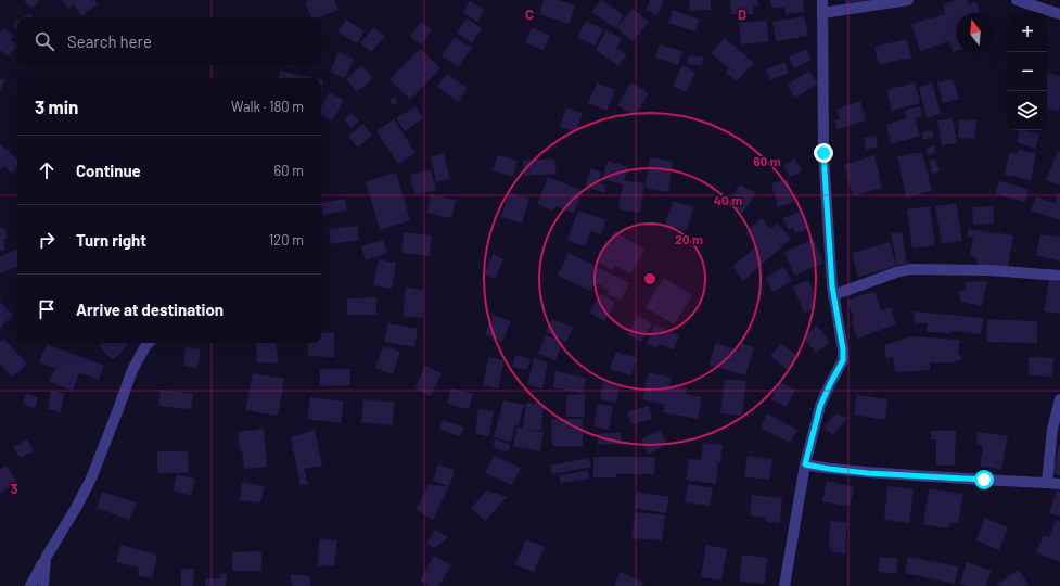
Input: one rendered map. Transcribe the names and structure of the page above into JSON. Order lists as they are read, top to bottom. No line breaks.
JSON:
{"north":"top","page":{"map_buttons":["+","−"],"search":"Search here","heading":["3 min","Walk · 180 m"],"list":[["Continue","60 m"],["Turn right","120 m"],"Arrive at destination"]},"grid":{"columns":["C","D"],"rows":["3"]},"rings":["60 m","40 m","20 m"]}
